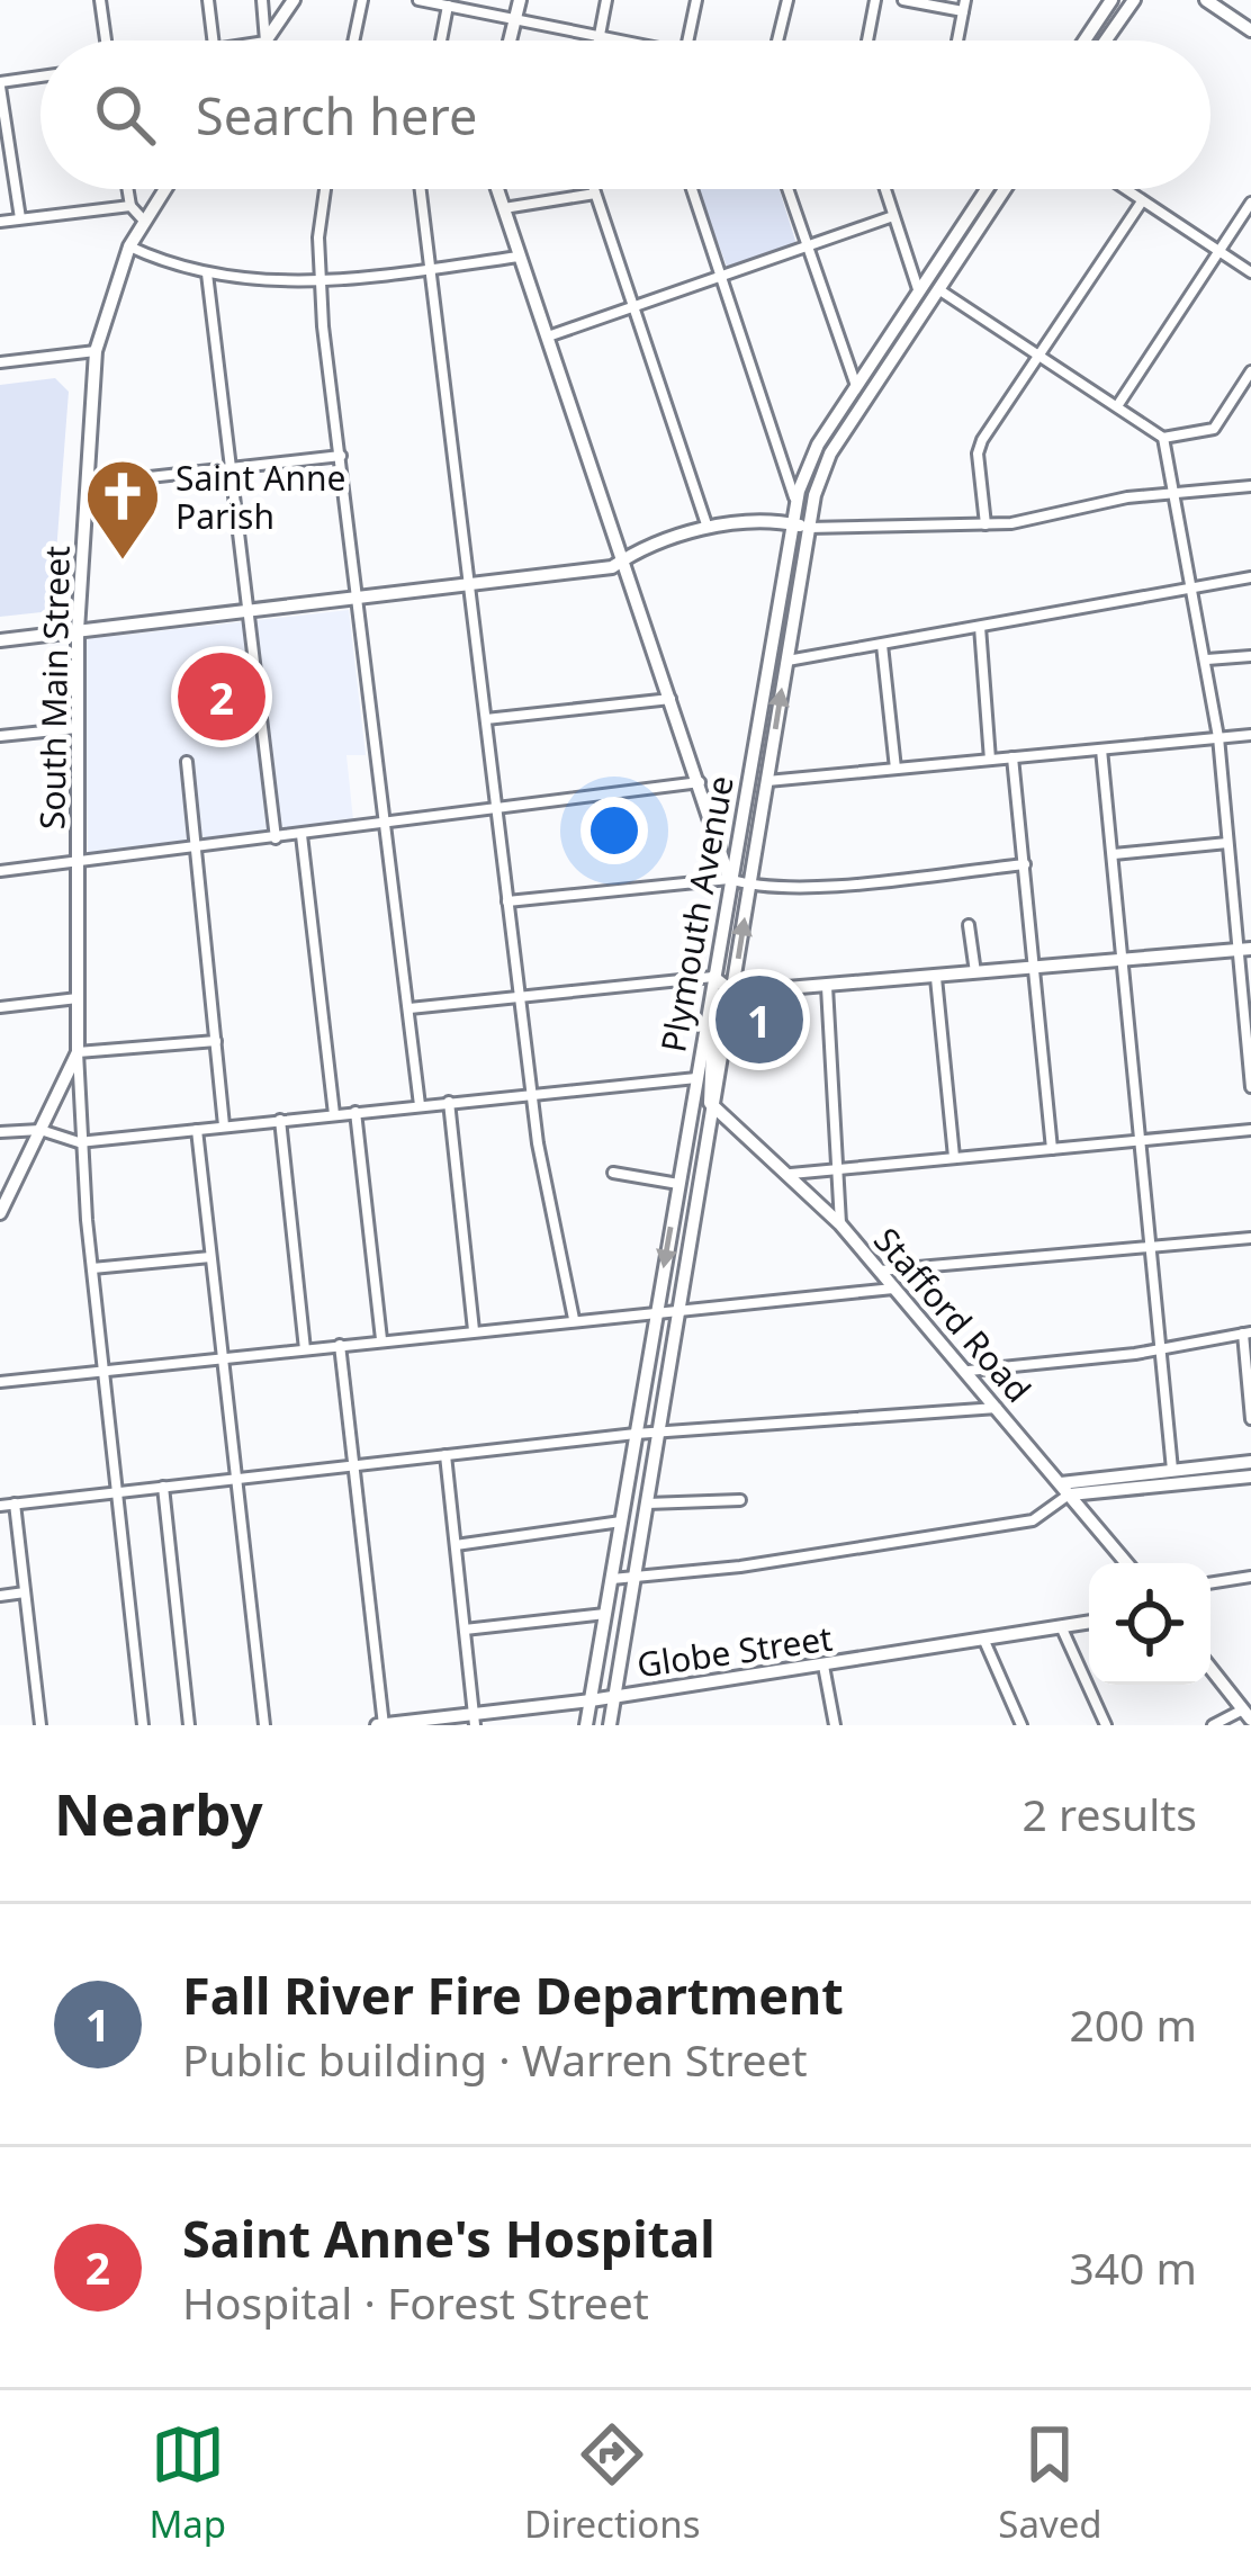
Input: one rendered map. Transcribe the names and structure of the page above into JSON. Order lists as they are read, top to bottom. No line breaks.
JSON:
{"streets":{"main road":["South Main Street","Plymouth Avenue","Stafford Road","Globe Street"]},"crossings":[["Plymouth Avenue","Stafford Road"],["Plymouth Avenue","Globe Street"]],"places":{"church":["Saint Anne Parish"]},"page":{"search":"Search here","pins":["2","1"],"heading":["Nearby","2 results"],"list":[{"mark":"1","name":"Fall River Fire Department","note":"Public building · Warren Street","value":"200 m"},{"mark":"2","name":"Saint Anne's Hospital","note":"Hospital · Forest Street","value":"340 m"}],"nav":["Map","Directions","Saved"]}}
